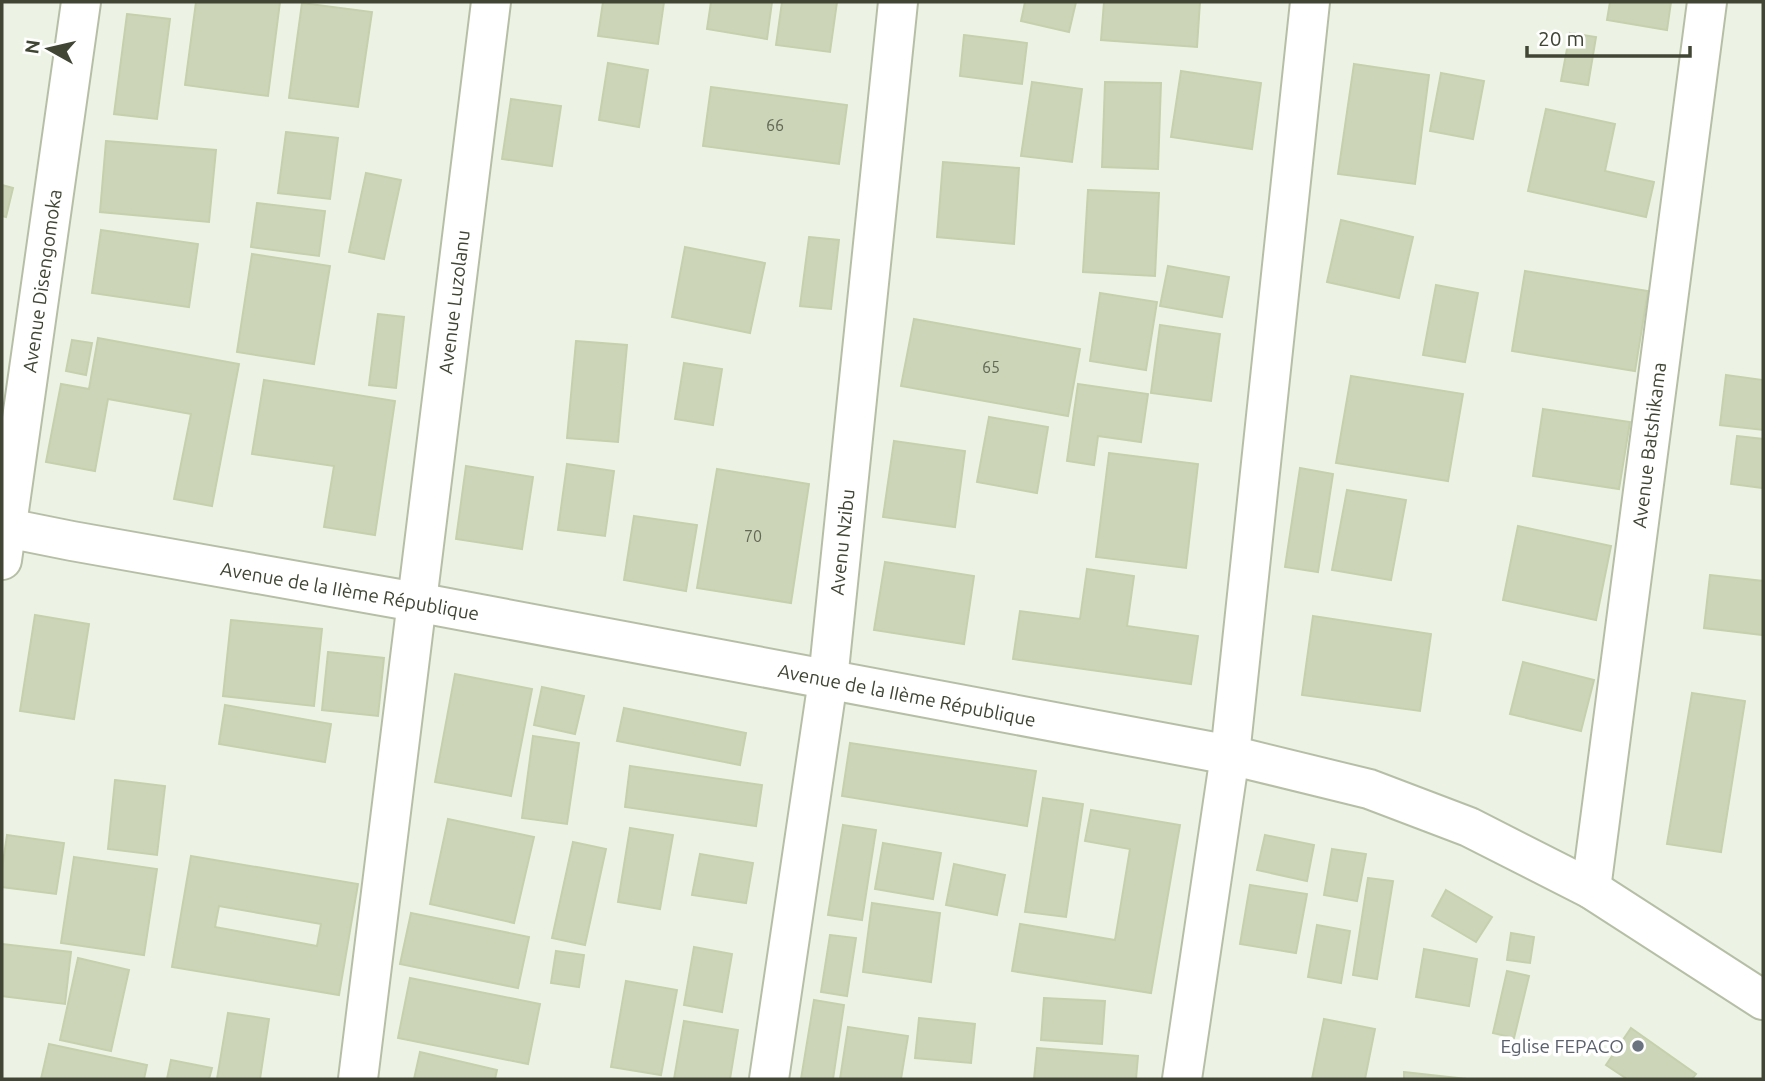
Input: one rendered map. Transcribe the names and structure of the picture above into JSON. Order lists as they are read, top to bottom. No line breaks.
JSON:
{"streets":{"street":["Avenue Disengomoka","Avenue Luzolanu","Avenue Batshikama","Avenu Nzibu","Avenue de la IIème République"]},"crossings":[["Avenue Disengomoka","Avenue de la IIème République"],["Avenue Luzolanu","Avenue de la IIème République"],["Avenue Batshikama","Avenue de la IIème République"],["Avenu Nzibu","Avenue de la IIème République"]],"places":["Eglise FEPACO"],"house_numbers":["66","65","70"],"scale_bar":"20 m","north":"left"}
